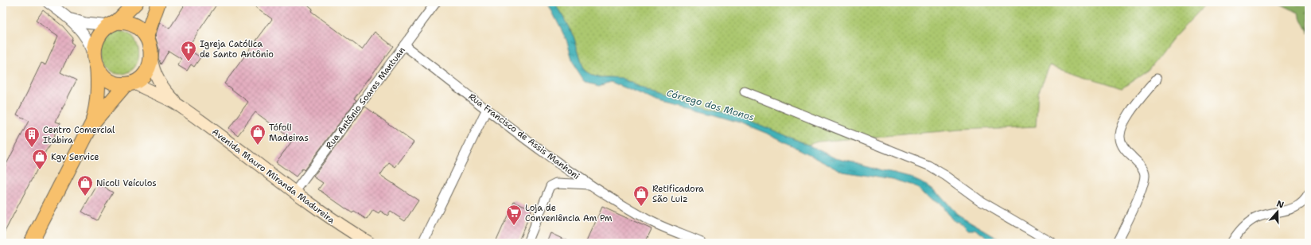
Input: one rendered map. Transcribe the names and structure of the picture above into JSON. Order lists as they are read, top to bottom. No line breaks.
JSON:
{"streets":{"main road":["Avenida Mauro Miranda Madureira"],"street":["Rua Antônio Soares Mantuan","Rua Francisco de Assis Manhoni"]},"crossings":[["Rua Antônio Soares Mantuan","Rua Francisco de Assis Manhoni"],["Rua Antônio Soares Mantuan","Avenida Mauro Miranda Madureira"]],"water":["Córrego dos Monos"],"places":{"church":["Igreja Católica de Santo Antônio"],"shop":["Tófoli Madeiras","Kgv Service","Nicoli Veículos","Retificadora São Luiz"],"building":["Centro Comercial Itabira"],"supermarket":["Loja de Conveniência Am Pm"]},"north":"top"}
